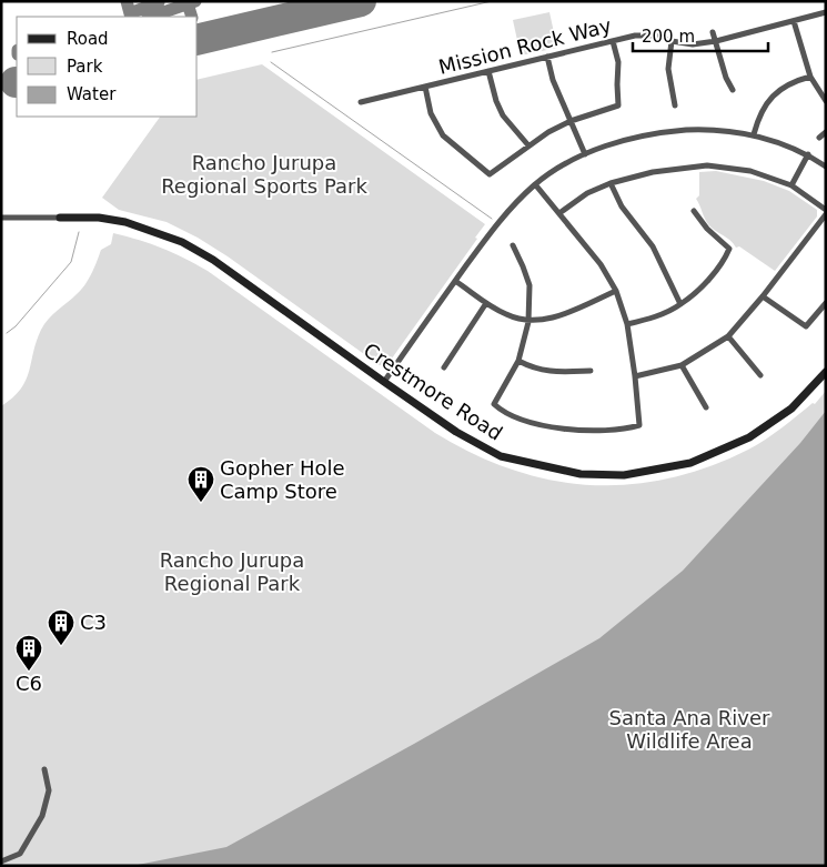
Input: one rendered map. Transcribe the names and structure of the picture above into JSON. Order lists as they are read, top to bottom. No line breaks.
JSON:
{"streets":{"street":["Mission Rock Way","Crestmore Road"]},"parks":["Rancho Jurupa Regional Sports Park","Rancho Jurupa Regional Park","Santa Ana River Wildlife Area"],"places":{"building":["Gopher Hole Camp Store","C3","C6"]},"legend":["Road","Park","Water"],"scale_bar":"200 m"}
